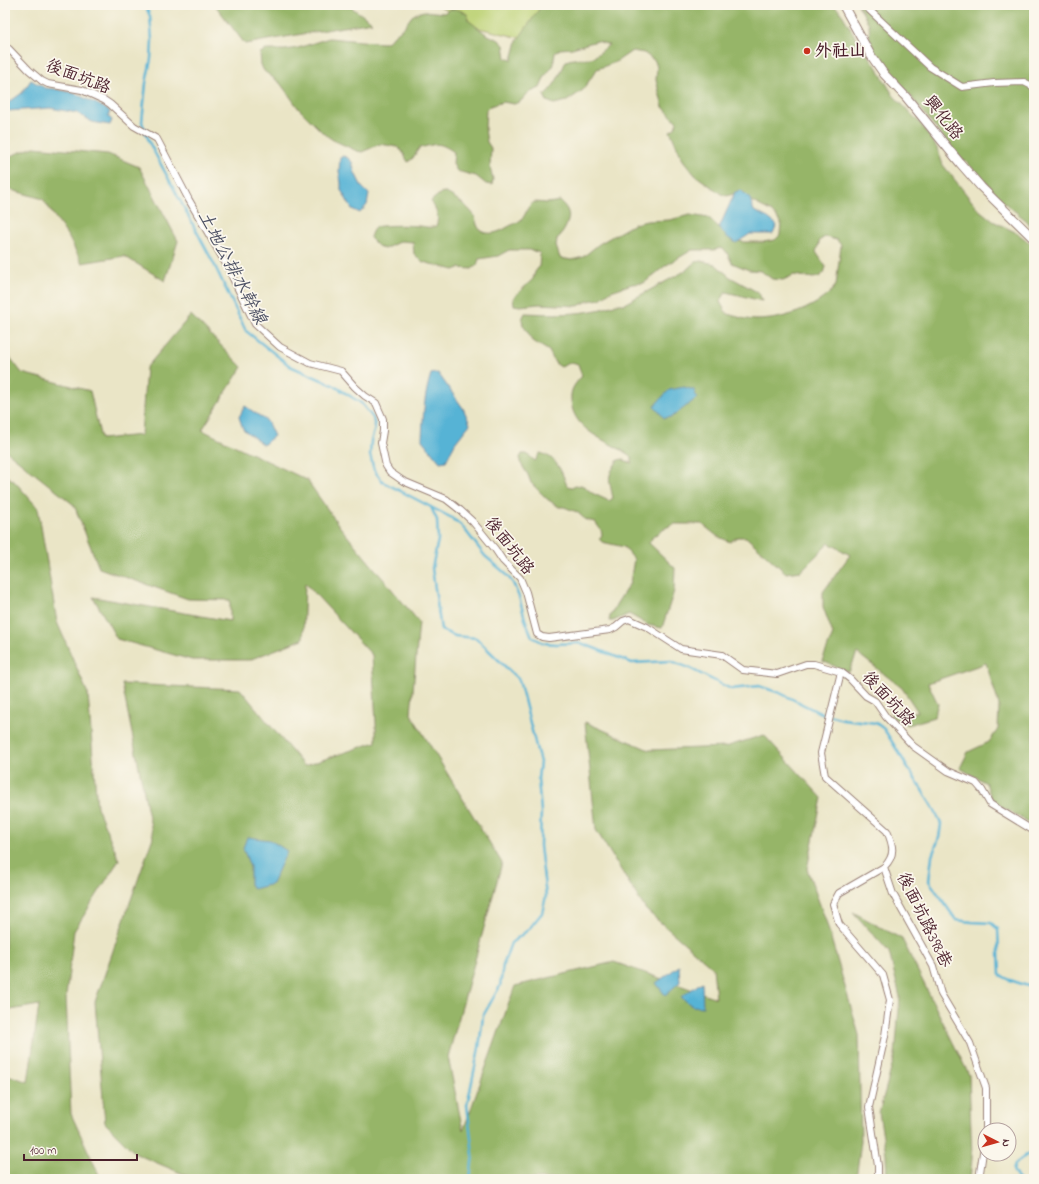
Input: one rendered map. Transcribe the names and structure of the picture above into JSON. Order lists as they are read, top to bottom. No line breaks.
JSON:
{"streets":{"street":["後面坑路","興化路","後面坑路398巷"]},"crossings":[["後面坑路","後面坑路398巷"]],"water":["土地公排水幹線"],"places":["外社山"],"scale_bar":"100 m","north":"right"}
